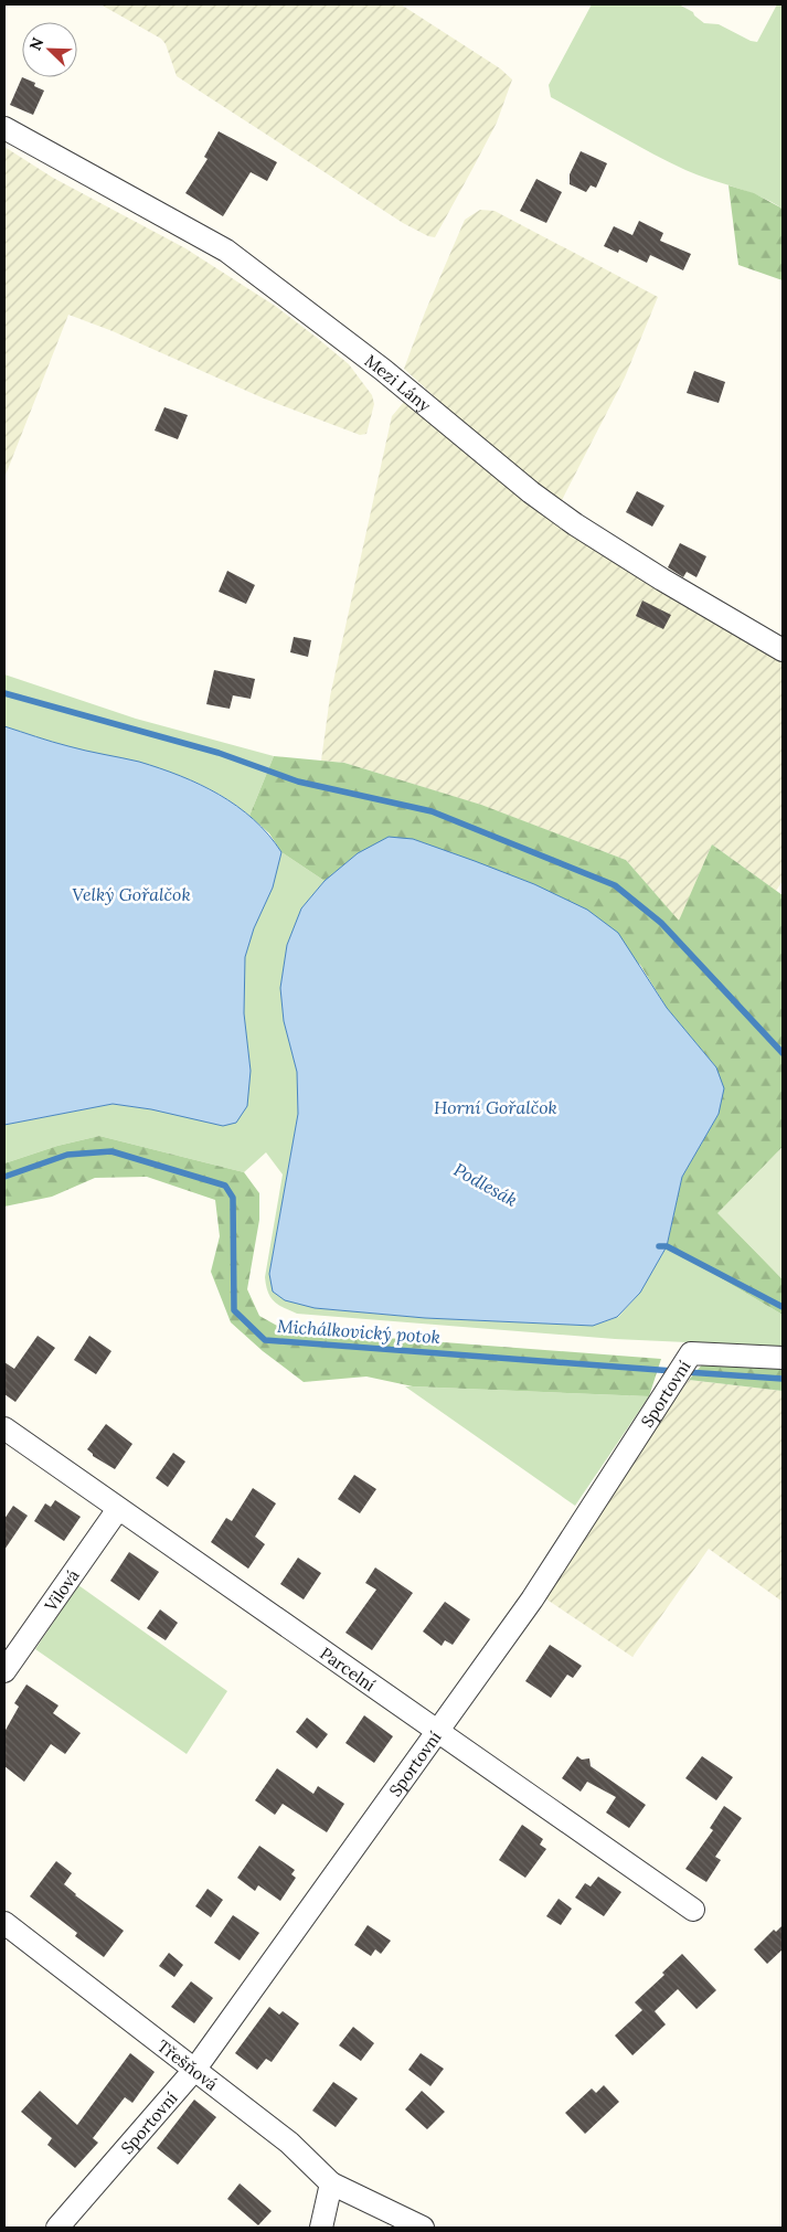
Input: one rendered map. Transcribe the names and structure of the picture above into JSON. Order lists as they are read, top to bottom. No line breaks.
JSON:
{"streets":{"street":["Mezi Lány","Sportovní","Vilová","Parcelní","Třešňová"]},"crossings":[["Sportovní","Parcelní"],["Sportovní","Třešňová"],["Vilová","Parcelní"]],"water":["Velký Gořalčok","Horní Gořalčok","Podlesák","Michálkovický potok"],"north":"top left"}
